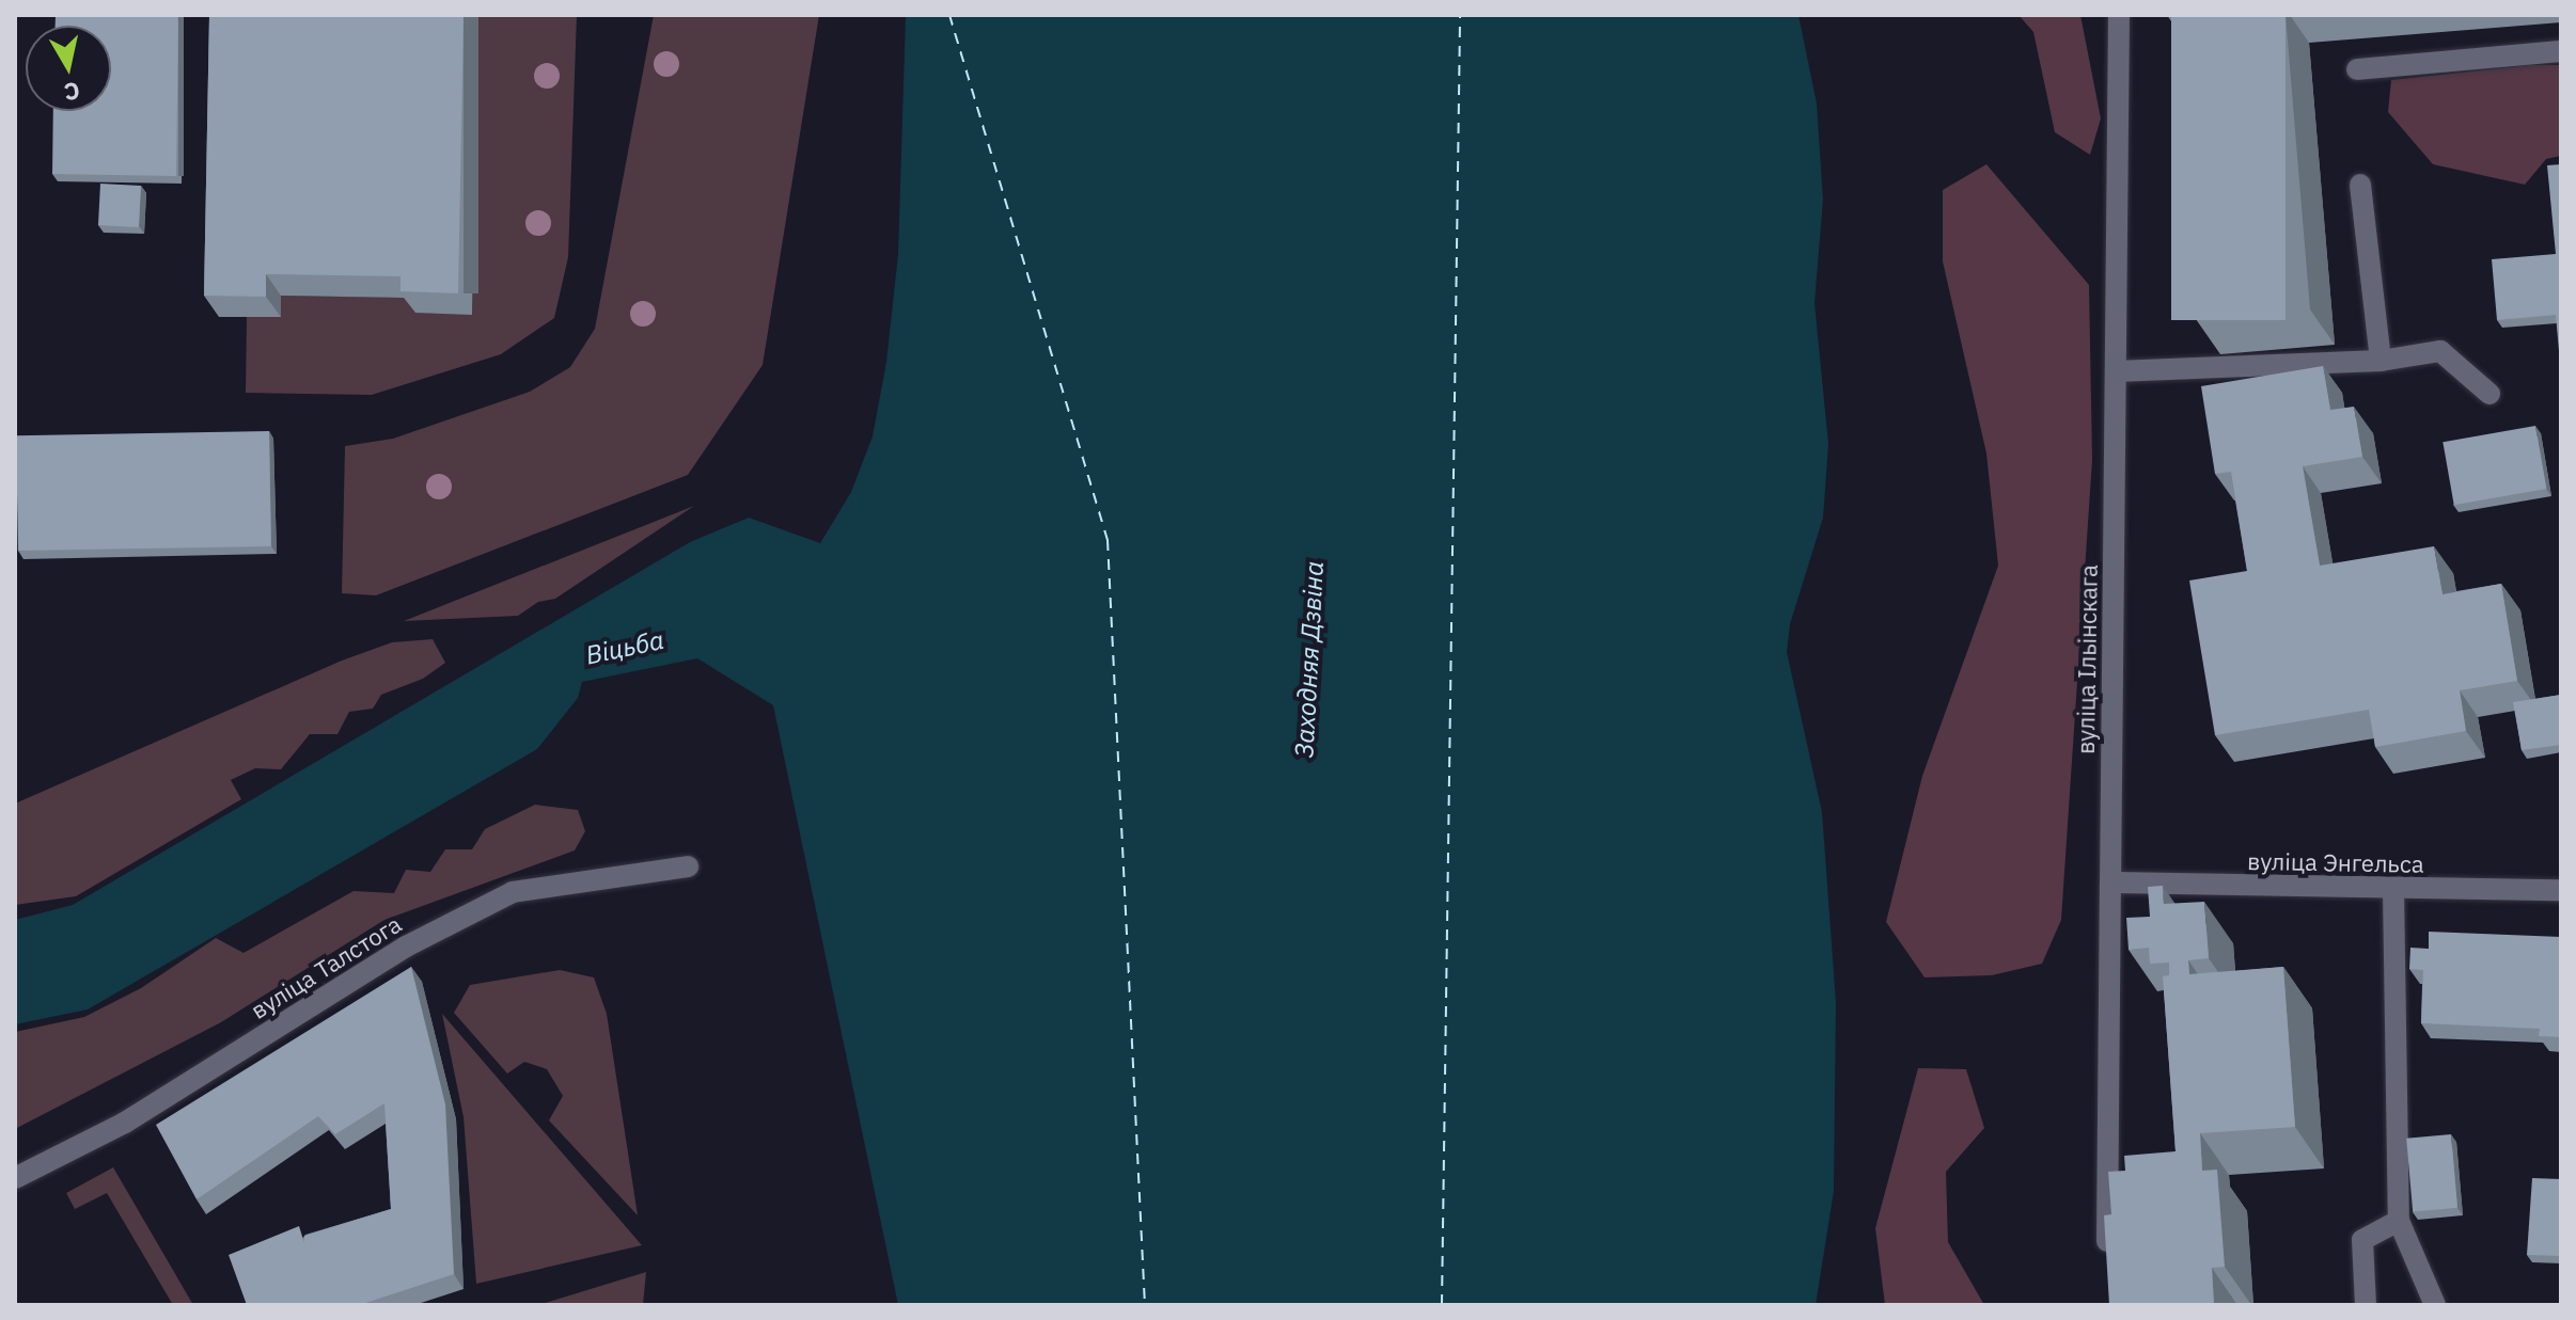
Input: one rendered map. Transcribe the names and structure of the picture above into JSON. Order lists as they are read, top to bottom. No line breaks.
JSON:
{"streets":{"street":["вуліца Ільінскага","вуліца Энгельса","вуліца Талстога"]},"crossings":[["вуліца Ільінскага","вуліца Энгельса"]],"water":["Віцьба","Заходняя Дзвіна"],"north":"bottom"}
